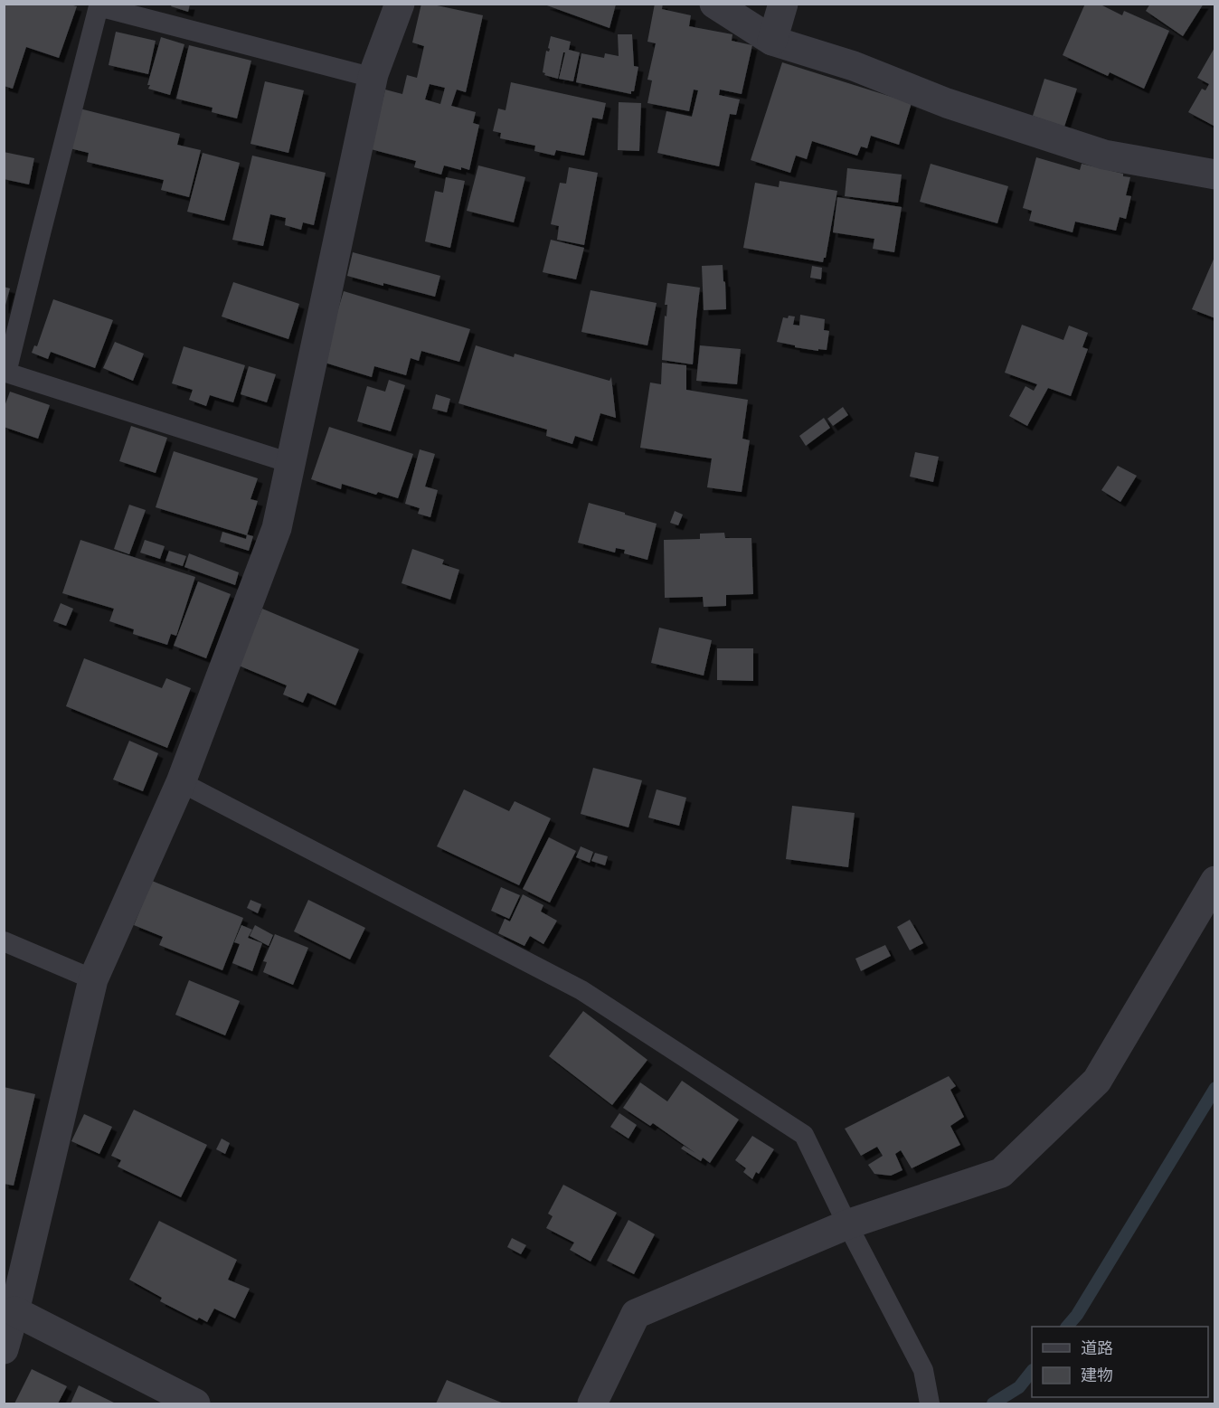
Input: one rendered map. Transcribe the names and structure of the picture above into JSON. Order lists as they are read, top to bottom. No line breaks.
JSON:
{"legend":["道路","建物"]}
